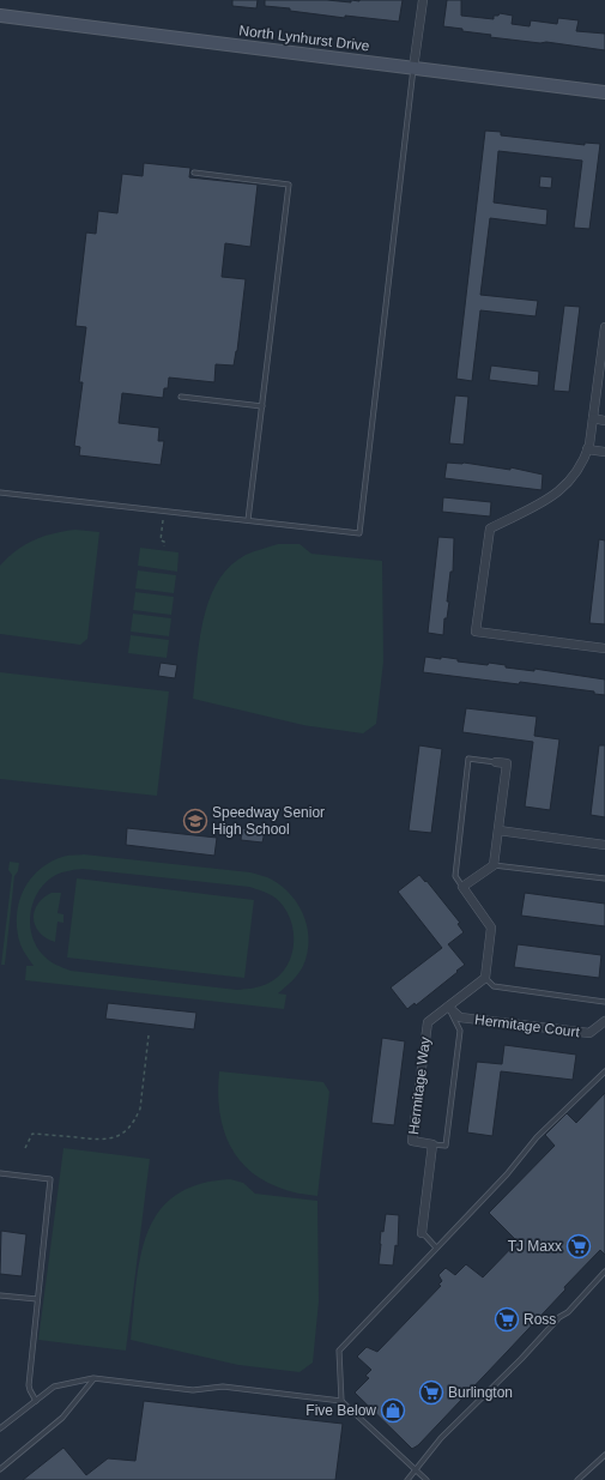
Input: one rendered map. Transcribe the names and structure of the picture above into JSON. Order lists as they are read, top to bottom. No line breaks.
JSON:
{"streets":{"main road":["North Lynhurst Drive"],"street":["Hermitage Court","Hermitage Way"]},"crossings":[["Hermitage Court","Hermitage Way"]],"places":{"school or university":["Speedway Senior High School"],"supermarket":["TJ Maxx","Ross","Burlington"],"shop":["Five Below"]}}
